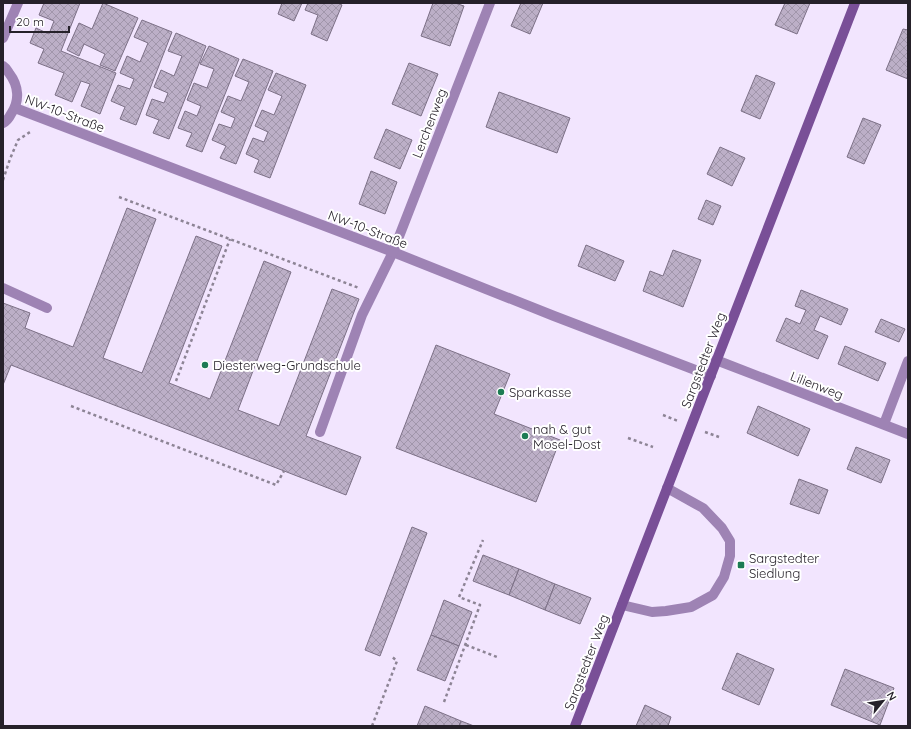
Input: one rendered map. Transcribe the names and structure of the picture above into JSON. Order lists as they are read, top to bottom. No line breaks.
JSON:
{"streets":{"street":["NW-10-Straße","Lerchenweg","Sargstedter Weg","Lilienweg"]},"crossings":[["NW-10-Straße","Lerchenweg"],["NW-10-Straße","Sargstedter Weg"],["Sargstedter Weg","Lilienweg"]],"places":{"other":["Diesterweg-Grundschule","Sparkasse","nah & gut Mosel-Dost"],"transit":["Sargstedter Siedlung"]},"scale_bar":"20 m","north":"top right"}
